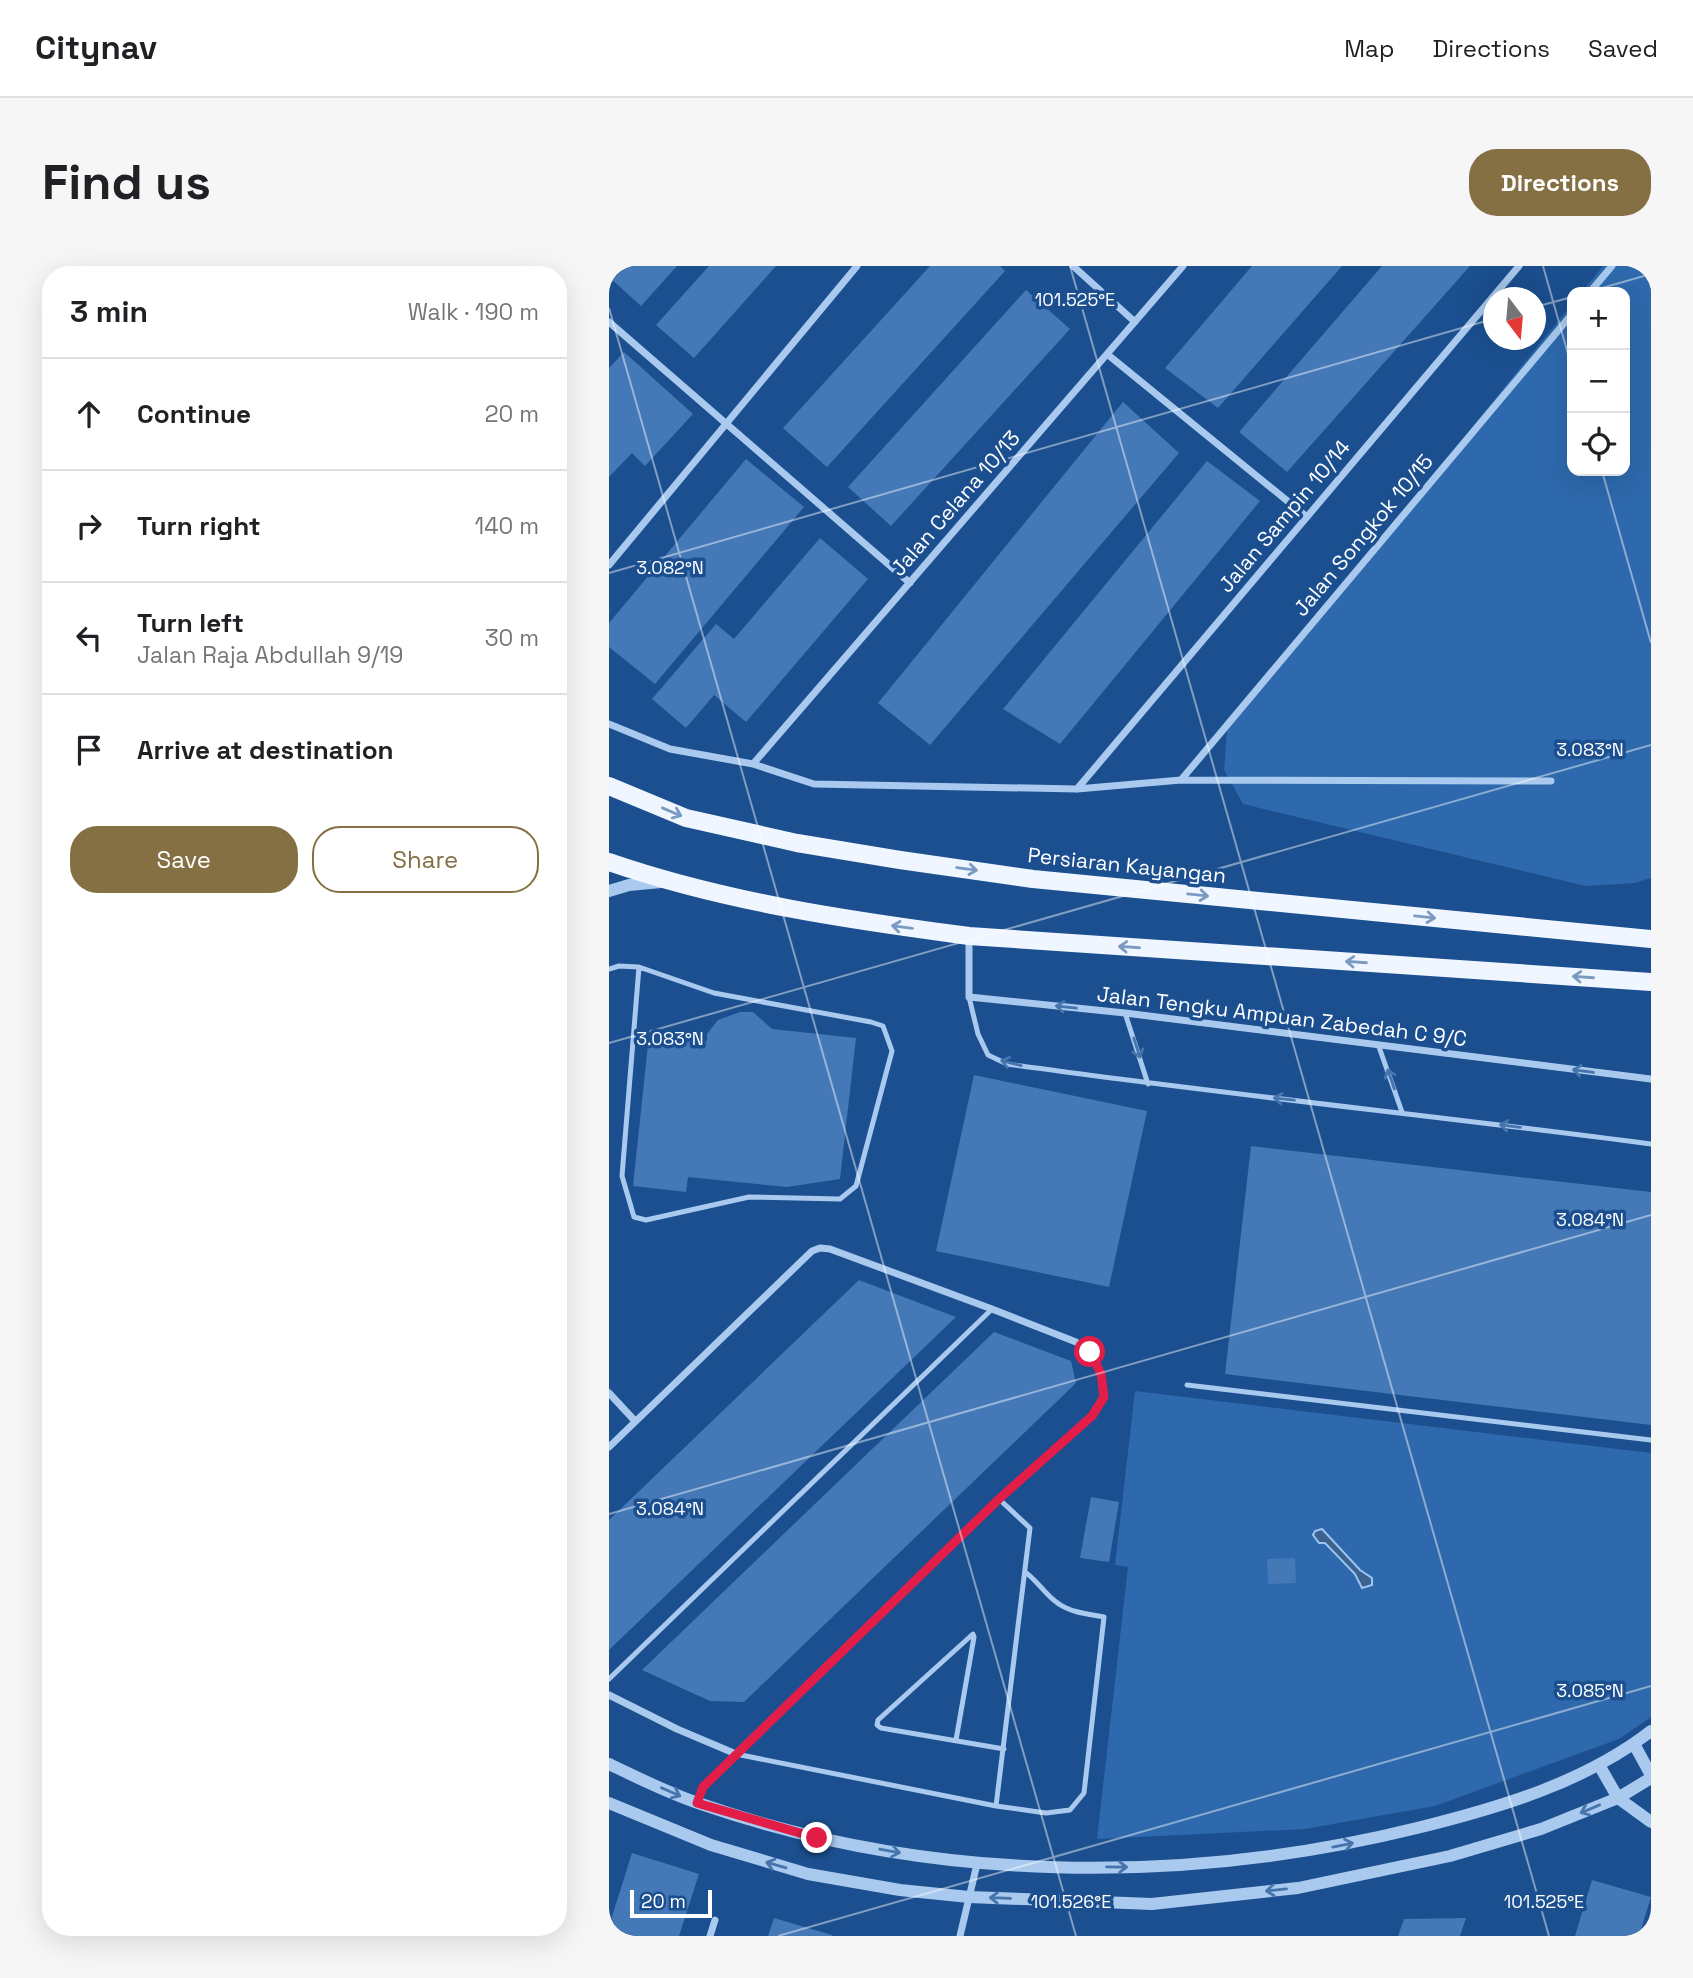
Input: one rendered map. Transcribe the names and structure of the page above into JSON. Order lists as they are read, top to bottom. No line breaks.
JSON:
{"streets":{"main road":["Persiaran Kayangan"],"street":["Jalan Celana 10/13","Jalan Sampin 10/14","Jalan Songkok 10/15","Jalan Tengku Ampuan Zabedah C 9/C"]},"one_way":["Jalan Tengku Ampuan Zabedah C 9/C"],"scale_bar":"20 m","north":"bottom","page":{"header":"Citynav","nav":["Map","Directions","Saved"],"buttons":["Directions",["Save","Share"]],"title":"Find us","heading":["3 min","Walk · 190 m"],"map_buttons":["+","−"],"list":[["Continue","20 m"],["Turn right","140 m"],["Turn left","Jalan Raja Abdullah 9/19","30 m"],"Arrive at destination"],"scale":"20 m"},"coordinates":["101.525°E","3.082°N","3.083°N","3.084°N","3.085°N","101.526°E"]}
